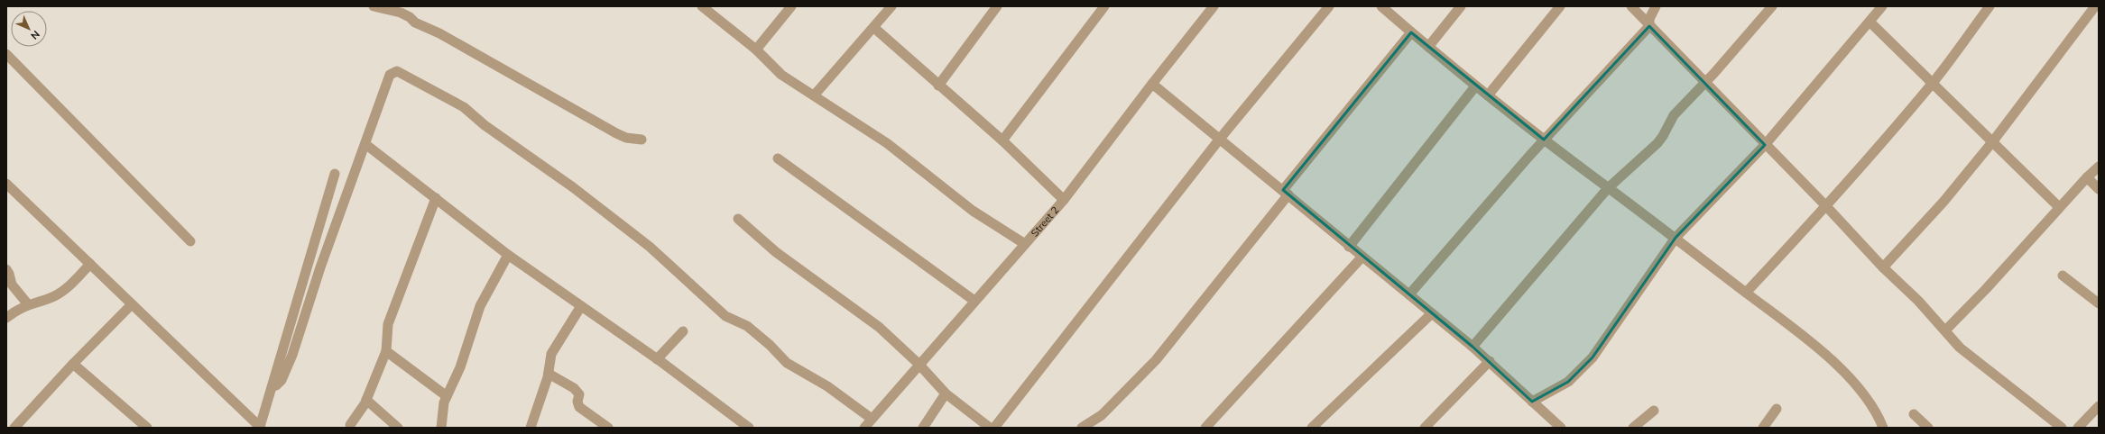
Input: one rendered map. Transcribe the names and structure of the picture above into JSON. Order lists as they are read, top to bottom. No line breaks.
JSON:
{"streets":{"street":["Street 2"]},"north":"bottom right"}
